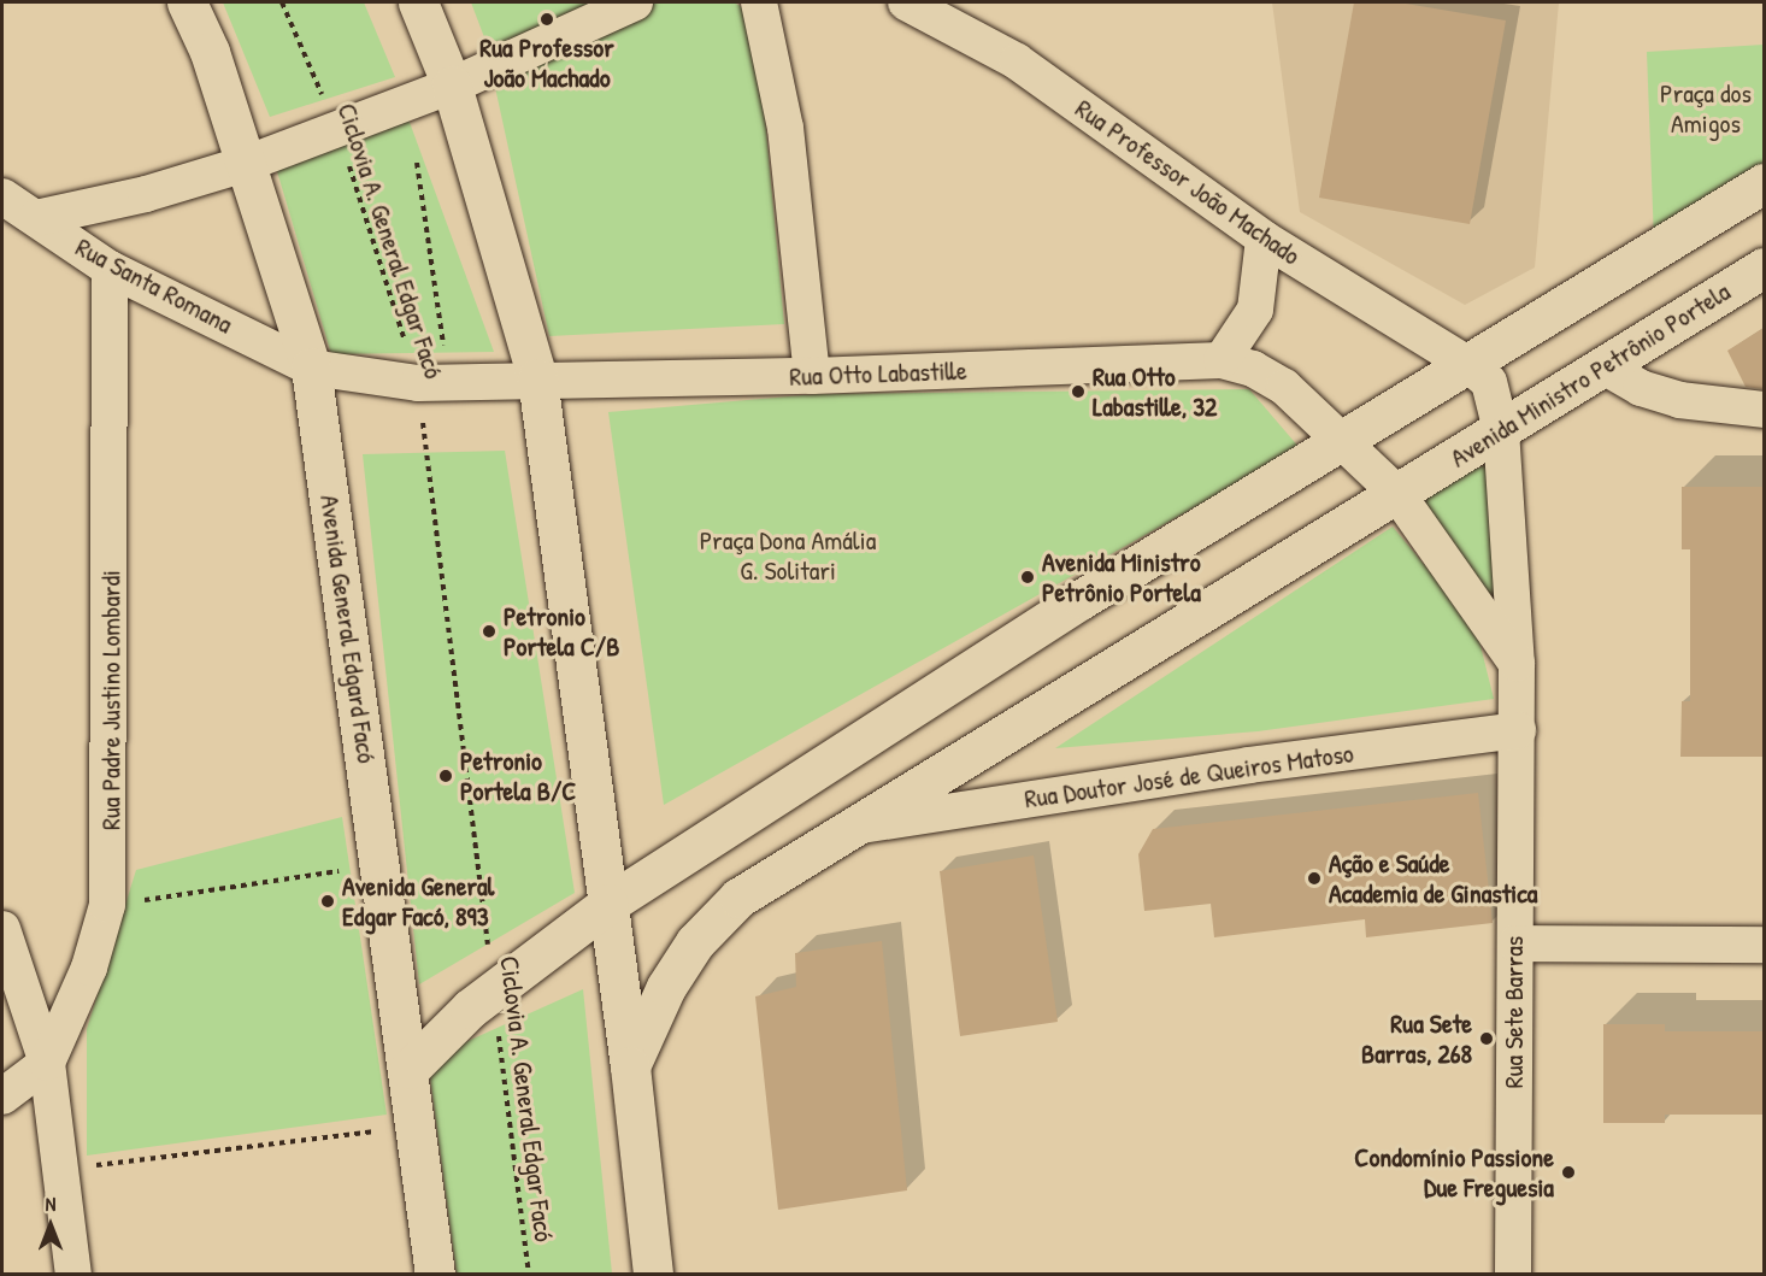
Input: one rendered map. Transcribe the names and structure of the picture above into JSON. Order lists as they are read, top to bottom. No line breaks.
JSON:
{"streets":{"main road":["Avenida Ministro Petrônio Portela","Avenida General Edgard Facó"],"street":["Rua Professor João Machado","Rua Santa Romana","Rua Otto Labastille","Rua Padre Justino Lombardi","Rua Doutor José de Queiros Matoso","Rua Sete Barras"],"path":["Ciclovia A. General Edgar Facó"]},"crossings":[["Rua Professor João Machado","Rua Sete Barras"],["Ciclovia A. General Edgar Facó","Rua Otto Labastille"],["Rua Santa Romana","Rua Otto Labastille"],["Rua Santa Romana","Avenida General Edgard Facó"],["Rua Santa Romana","Rua Padre Justino Lombardi"],["Rua Otto Labastille","Avenida Ministro Petrônio Portela"],["Rua Otto Labastille","Avenida General Edgard Facó"],["Avenida Ministro Petrônio Portela","Rua Doutor José de Queiros Matoso"],["Avenida Ministro Petrônio Portela","Rua Sete Barras"],["Rua Doutor José de Queiros Matoso","Rua Sete Barras"]],"parks":["Praça dos Amigos","Praça Dona Amália G. Solitari"],"places":["Rua Professor João Machado","Rua Otto Labastille, 32","Avenida Ministro Petrônio Portela","Petronio Portela C/B","Petronio Portela B/C","Ação e Saúde Academia de Ginastica","Avenida General Edgar Facó, 893","Rua Sete Barras, 268","Condomínio Passione Due Freguesia"],"north":"top"}
